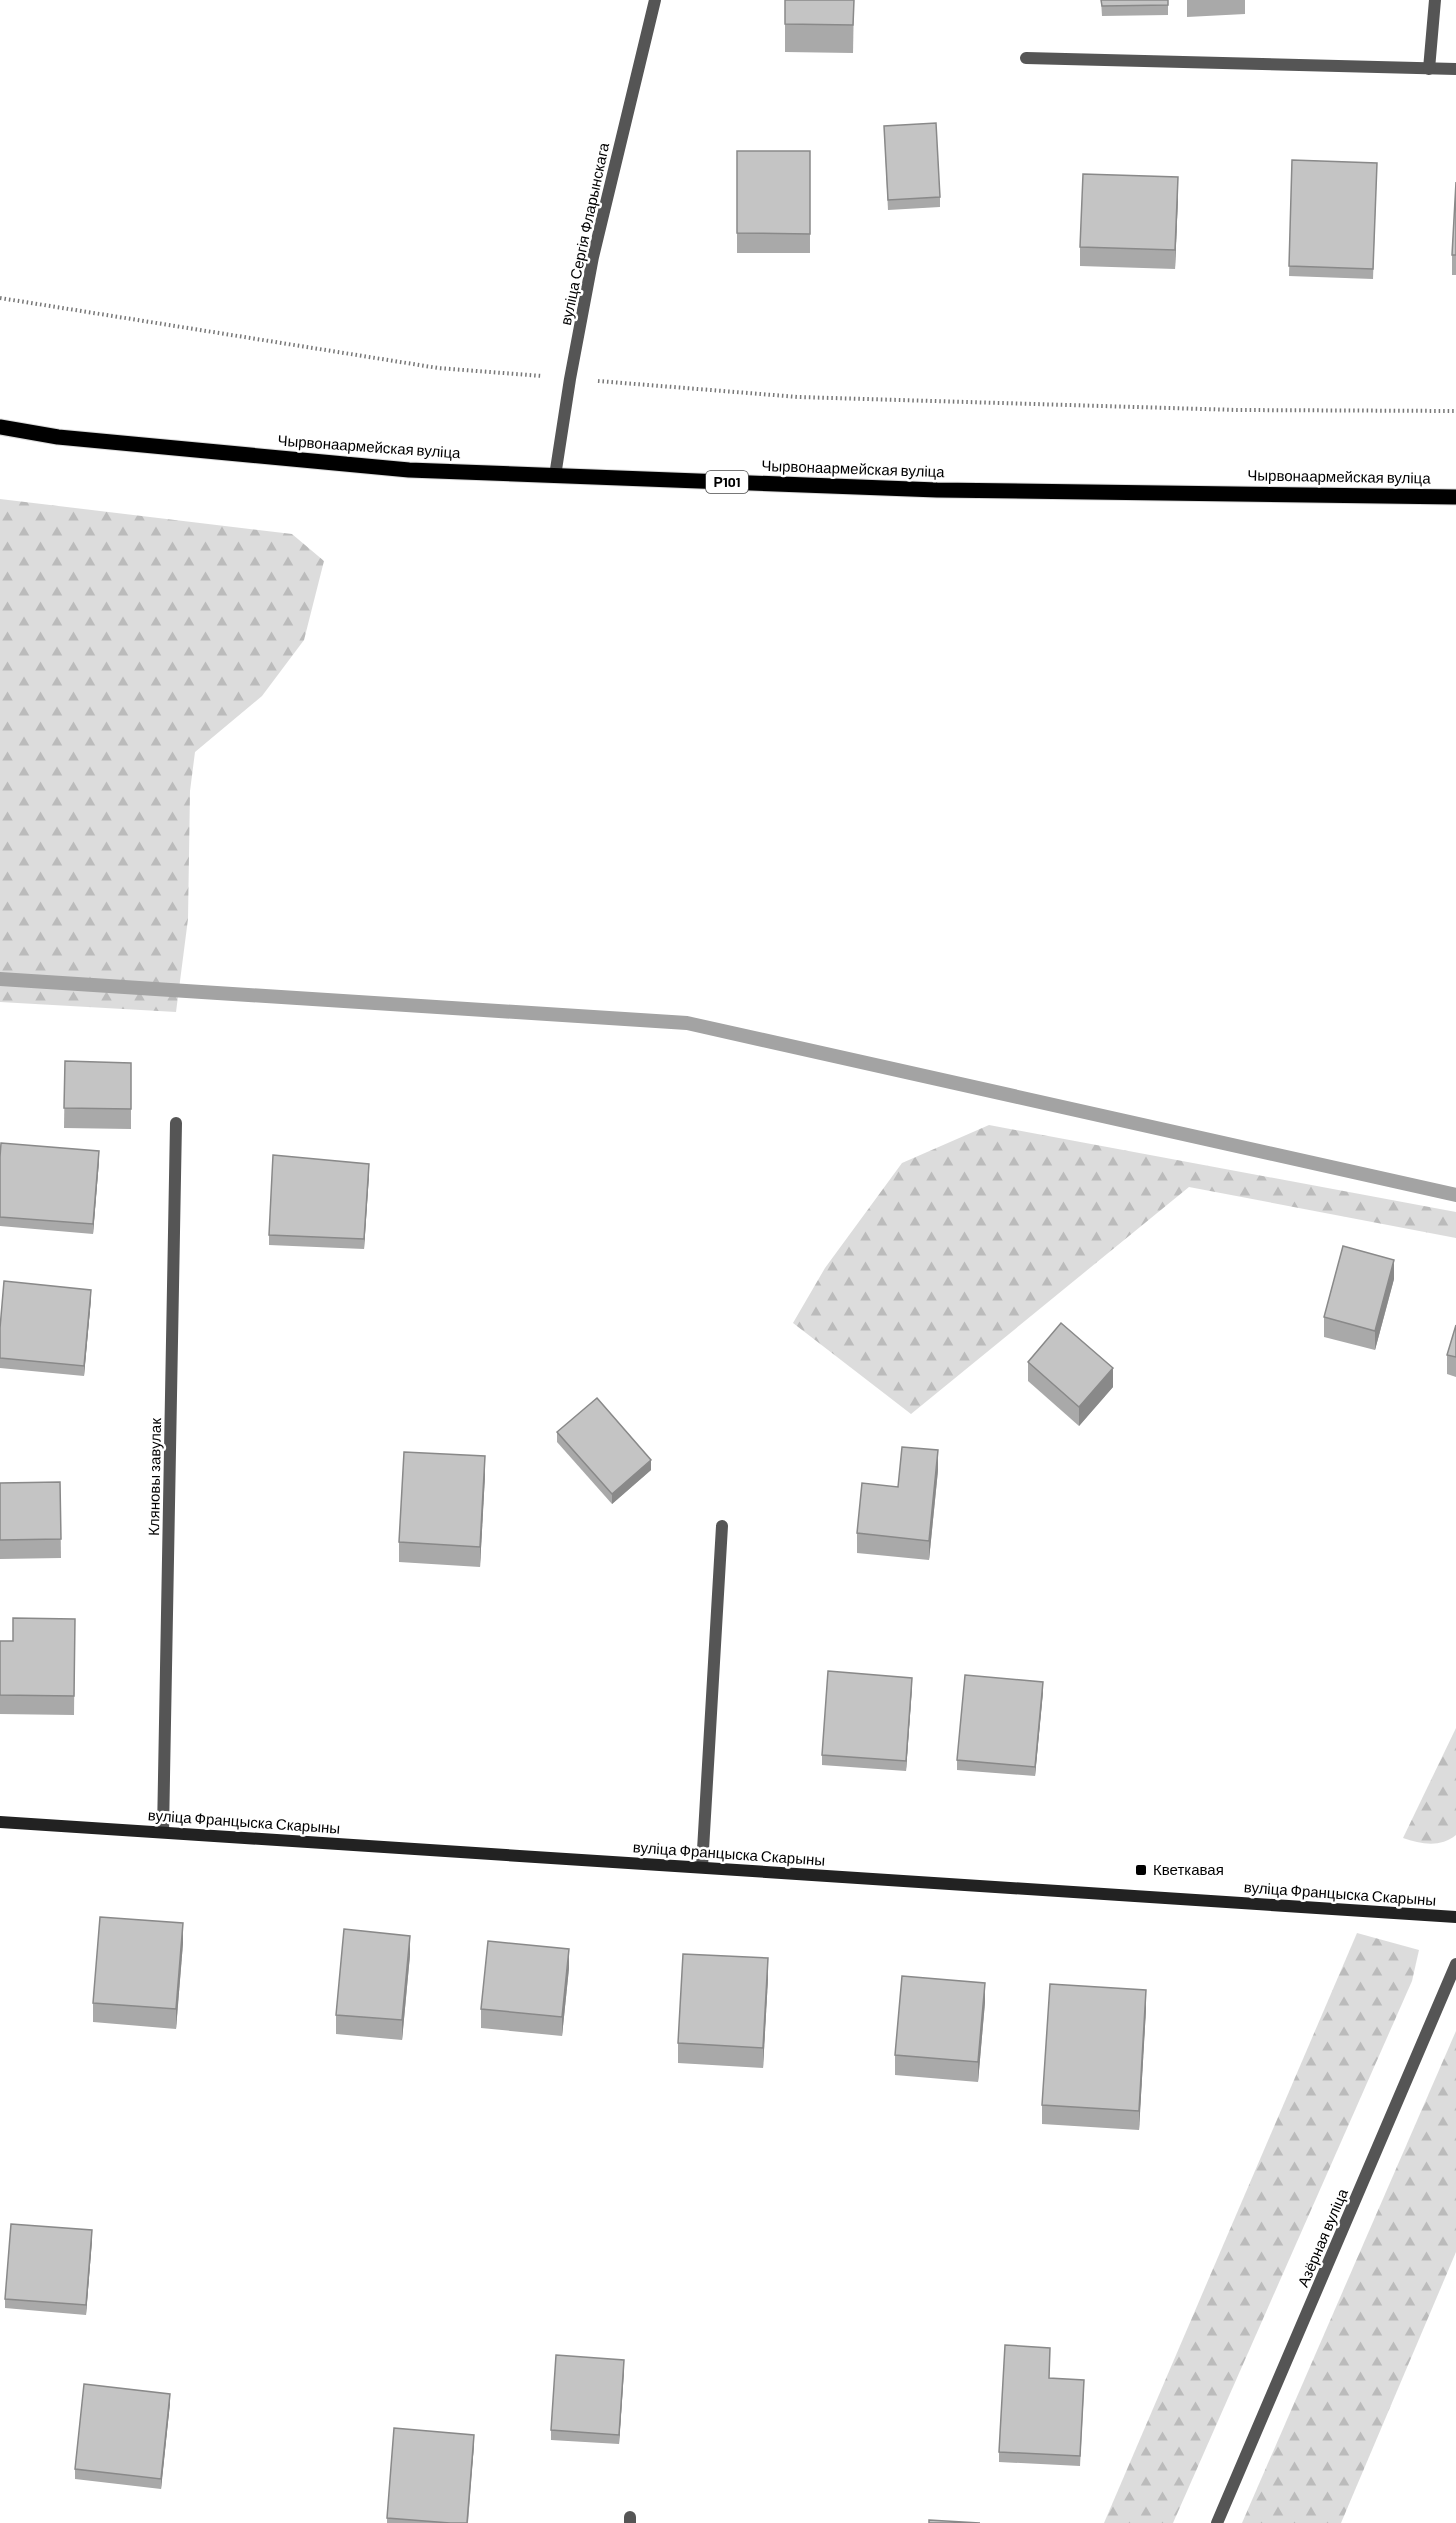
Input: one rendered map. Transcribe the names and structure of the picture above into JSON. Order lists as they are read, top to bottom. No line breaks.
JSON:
{"streets":{"main road":["Чырвонаармейская вуліца","Р101"],"street":["вуліца Сергія Фларынскага","Кляновы завулак","вуліца Францыска Скарыны","Азёрная вуліца"]},"crossings":[["вуліца Сергія Фларынскага","Чырвонаармейская вуліца"],["Кляновы завулак","вуліца Францыска Скарыны"]],"places":{"transit":["Кветкавая"]}}
